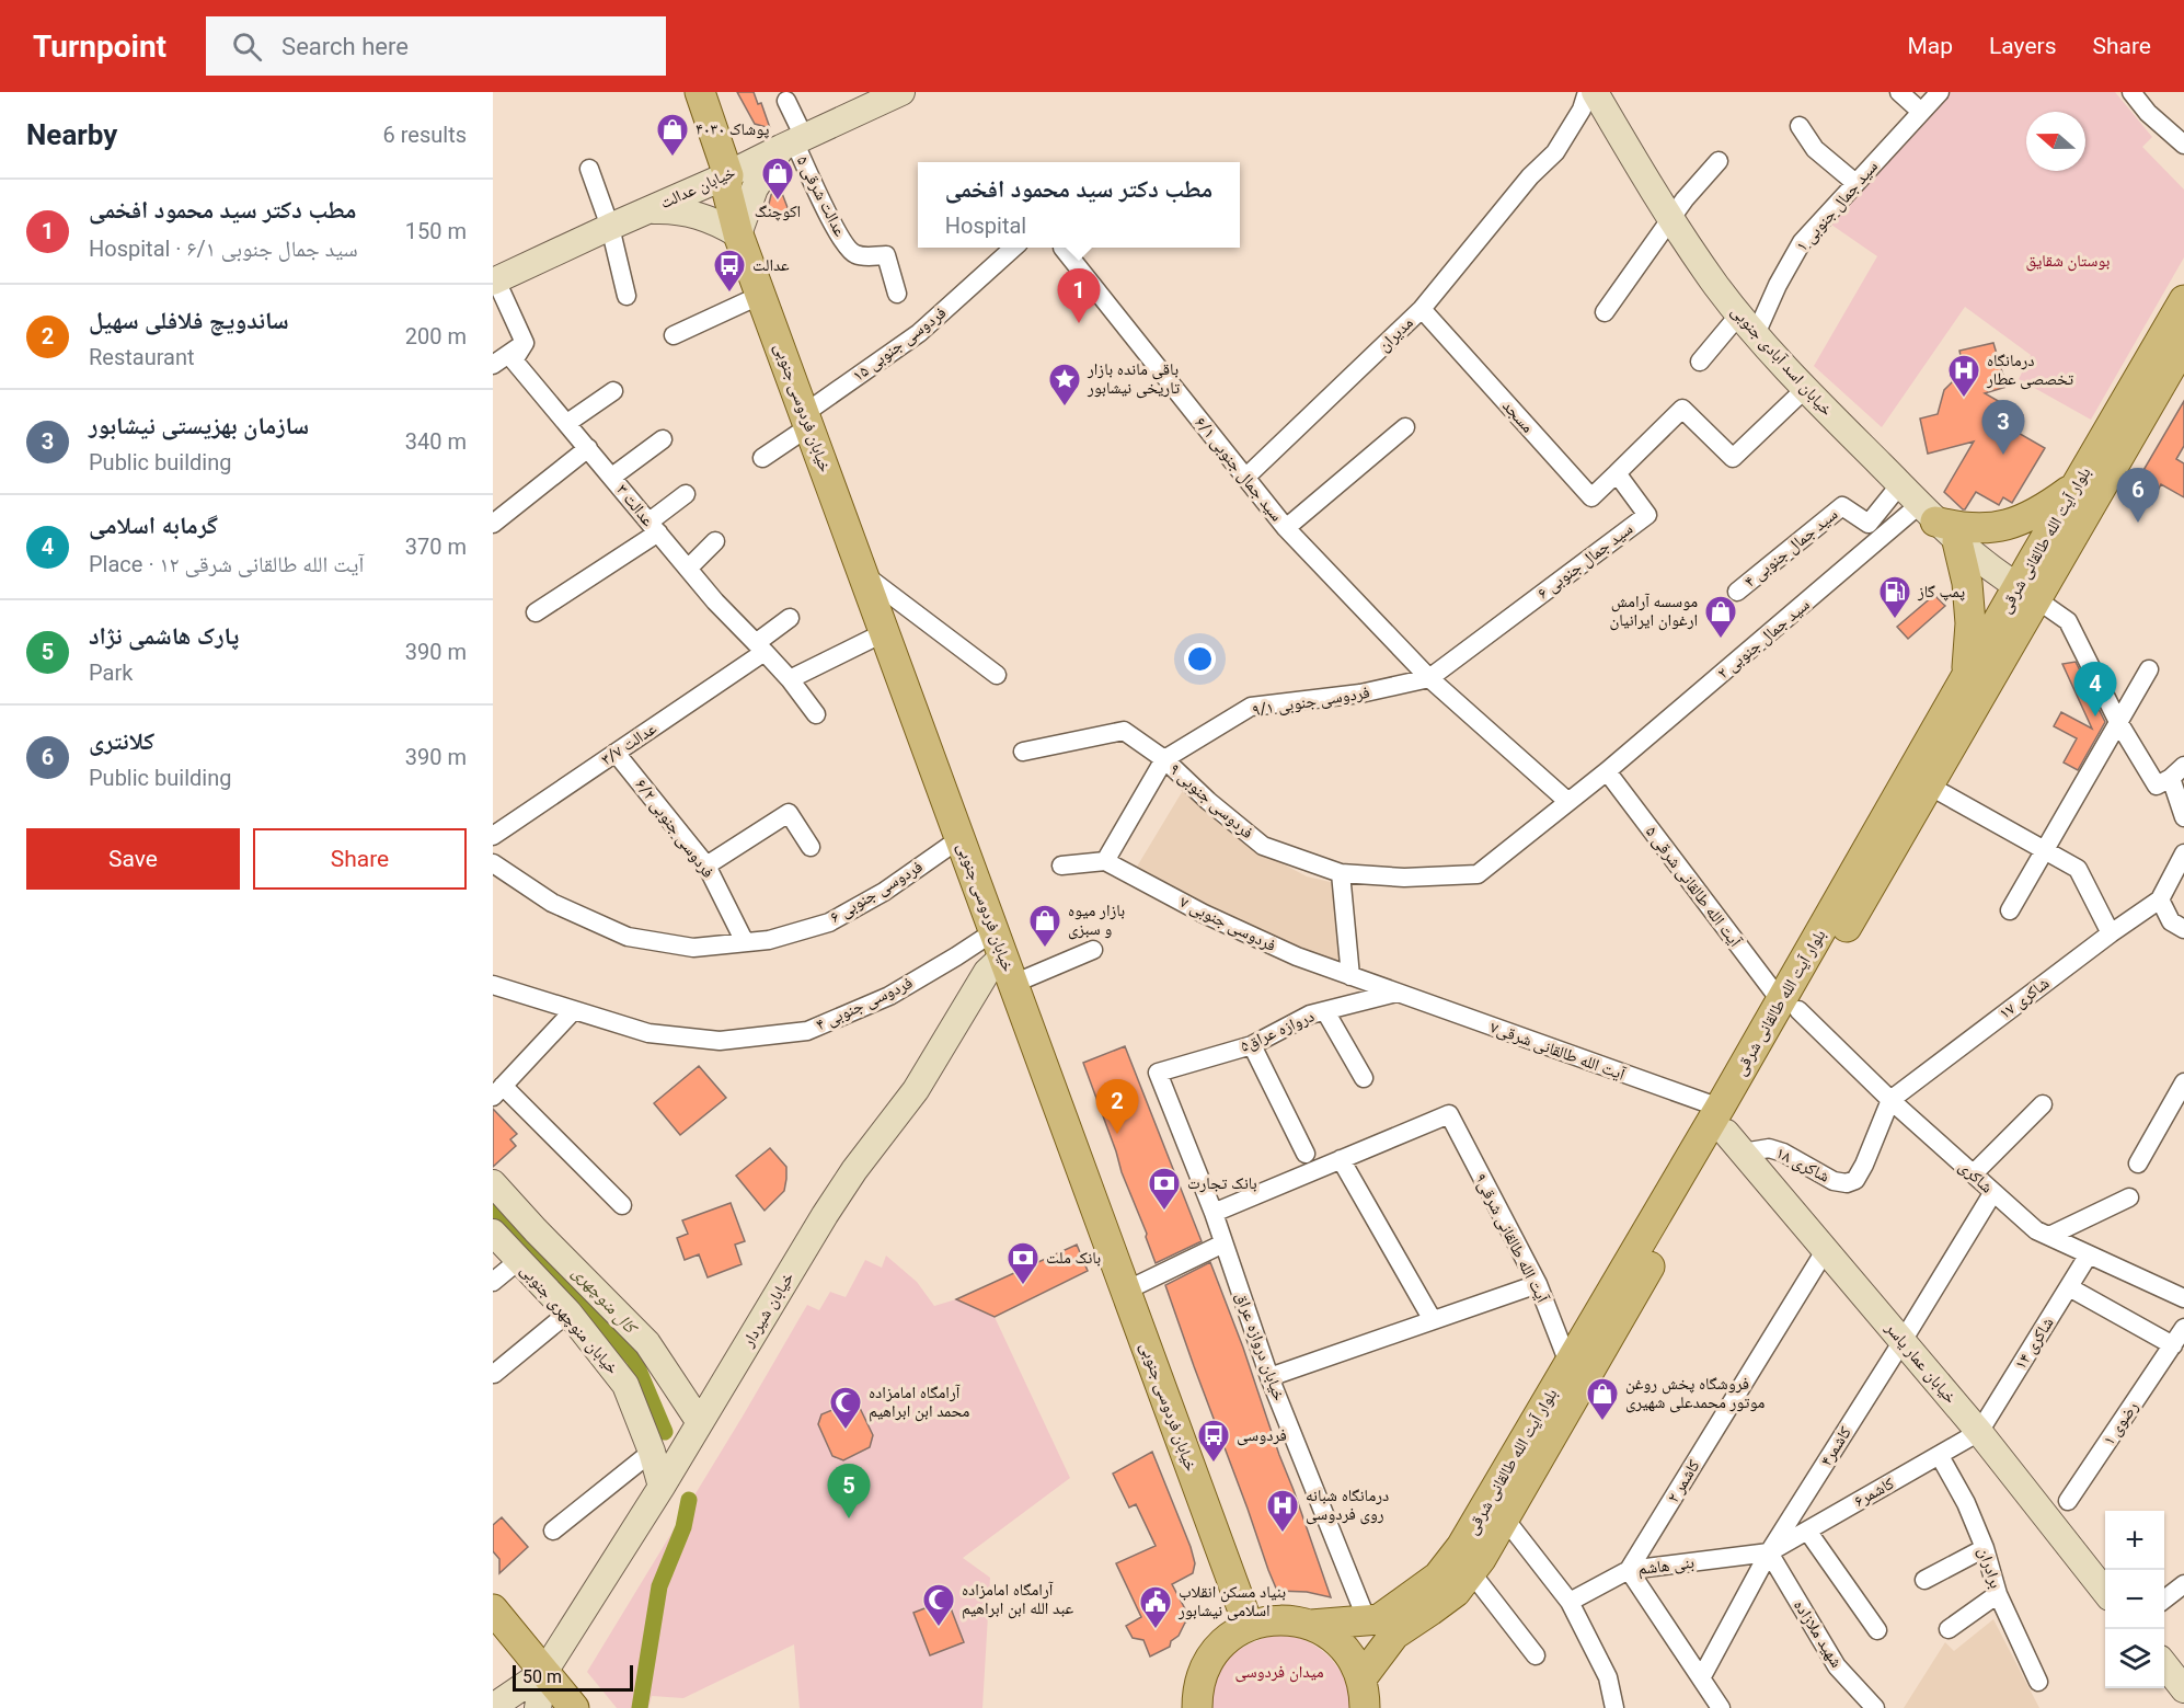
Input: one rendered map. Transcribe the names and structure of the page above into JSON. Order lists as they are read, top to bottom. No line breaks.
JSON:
{"streets":{"main road":["خیابان فردوسی جنوبی","بلوار آیت الله طالقانی شرقی"],"street":["خیابان عدالت","عدالت شرقی ۵","سید جمال جنوبی ۱","مدیران","فردوسی جنوبی ۱۵","خیابان اسد آبادی جنوبی","مسجد","سید جمال جنوبی ۶/۱","عدالت ۳","سید جمال جنوبی ۴","سید جمال جنوبی ۶","سید جمال جنوبی ۲","فردوسی جنوبی ۹/۱","عدالت ۳/۷","فردوسی جنوبی ۹","فردوسی جنوبی ۶/۲","آیت الله طالقانی شرقی ۵","فردوسی جنوبی ۶","فردوسی جنوبی ۷","شاکری ۱۷","فردوسی جنوبی ۴","دروازه عراق۵","آیت الله طالقانی شرقی۷","شاکری ۱۸","شاکری","آیت الله طالقانی شرقی۹","خیابان شیردار","خیابان منوچهری جنوبی","شاکری ۱۴","خیابان دروازه عراق","خیابان عمار یاسر","رضوی ۱","کاشمر۴","کاشمر ۲","کاشمر۶","بنی هاشم","برادران","شهید ملازاده"]},"crossings":[["خیابان عدالت","عدالت شرقی ۵"],["خیابان عدالت","خیابان فردوسی جنوبی"],["خیابان عدالت","عدالت ۳"],["سید جمال جنوبی ۱","خیابان اسد آبادی جنوبی"],["مدیران","مسجد"],["مدیران","سید جمال جنوبی ۶/۱"],["فردوسی جنوبی ۱۵","خیابان فردوسی جنوبی"],["خیابان اسد آبادی جنوبی","بلوار آیت الله طالقانی شرقی"],["خیابان اسد آبادی جنوبی","سید جمال جنوبی ۴"],["خیابان اسد آبادی جنوبی","سید جمال جنوبی ۲"],["خیابان فردوسی جنوبی","فردوسی جنوبی ۶"],["خیابان فردوسی جنوبی","فردوسی جنوبی ۴"],["خیابان فردوسی جنوبی","خیابان شیردار"],["مسجد","سید جمال جنوبی ۶"],["سید جمال جنوبی ۶/۱","سید جمال جنوبی ۶"],["سید جمال جنوبی ۶/۱","فردوسی جنوبی ۹/۱"],["سید جمال جنوبی ۶/۱","فردوسی جنوبی ۹"],["عدالت ۳","عدالت ۳/۷"],["بلوار آیت الله طالقانی شرقی","آیت الله طالقانی شرقی ۵"],["بلوار آیت الله طالقانی شرقی","آیت الله طالقانی شرقی۷"],["بلوار آیت الله طالقانی شرقی","شاکری ۱۸"],["بلوار آیت الله طالقانی شرقی","شاکری"],["بلوار آیت الله طالقانی شرقی","آیت الله طالقانی شرقی۹"],["بلوار آیت الله طالقانی شرقی","خیابان دروازه عراق"],["بلوار آیت الله طالقانی شرقی","خیابان عمار یاسر"],["سید جمال جنوبی ۶","فردوسی جنوبی ۹/۱"],["سید جمال جنوبی ۲","فردوسی جنوبی ۹"],["سید جمال جنوبی ۲","آیت الله طالقانی شرقی ۵"],["فردوسی جنوبی ۹/۱","فردوسی جنوبی ۹"],["عدالت ۳/۷","فردوسی جنوبی ۶/۲"],["فردوسی جنوبی ۹","آیت الله طالقانی شرقی ۵"],["فردوسی جنوبی ۶/۲","فردوسی جنوبی ۶"],["آیت الله طالقانی شرقی ۵","شاکری"],["فردوسی جنوبی ۷","دروازه عراق۵"],["فردوسی جنوبی ۷","آیت الله طالقانی شرقی۷"],["شاکری ۱۷","شاکری ۱۸"],["شاکری ۱۷","شاکری"],["فردوسی جنوبی ۴","خیابان شیردار"],["دروازه عراق۵","آیت الله طالقانی شرقی۷"],["دروازه عراق۵","خیابان دروازه عراق"],["آیت الله طالقانی شرقی۷","شاکری ۱۸"],["آیت الله طالقانی شرقی۷","خیابان عمار یاسر"],["شاکری ۱۸","شاکری"],["شاکری ۱۸","خیابان عمار یاسر"],["شاکری","شاکری ۱۴"],["شاکری","کاشمر۴"],["خیابان شیردار","خیابان منوچهری جنوبی"],["شاکری ۱۴","خیابان عمار یاسر"],["شاکری ۱۴","کاشمر۶"],["خیابان عمار یاسر","کاشمر۴"],["خیابان عمار یاسر","کاشمر ۲"],["خیابان عمار یاسر","کاشمر۶"],["کاشمر۴","کاشمر۶"],["کاشمر۴","بنی هاشم"],["کاشمر۴","شهید ملازاده"],["کاشمر ۲","بنی هاشم"],["کاشمر۶","بنی هاشم"],["کاشمر۶","برادران"],["کاشمر۶","شهید ملازاده"],["بنی هاشم","شهید ملازاده"]],"water":["کال منوچهری"],"parks":["بوستان شقایق","میدان فردوسی"],"places":{"shop":["پوشاک ۴۰۳۰","اکوچنگ","موسسه آرامش ارغوان ایرانیان","بازار میوه و سبزی","فروشگاه پخش روغن موتور محمدعلی شهیری"],"bus stop":["عدالت","فردوسی"],"hospital":["درمانگاه تخصصی عطار","درمانگاه شبانه روی فردوسی"],"place":["باقی مانده بازار تاریخی نیشابور"],"fuel station":["پمپ گاز"],"bank":["بانک تجارت","بانک ملت"],"mosque":["آرامگاه امامزاده محمد ابن ابراهیم","آرامگاه امامزاده عبد الله ابن ابراهیم"],"public building":["بنیاد مسکن انقلاب اسلامی نیشابور"]},"scale_bar":"50 m","north":"left","page":{"header":"Turnpoint","search":"Search here","nav":["Map","Layers","Share"],"heading":["Nearby","6 results"],"popup":["مطب دکتر سید محمود افخمی","Hospital"],"list":[{"mark":"1","name":"مطب دکتر سید محمود افخمی","note":"Hospital · سید جمال جنوبی ۶/۱","value":"150 m"},{"mark":"2","name":"ساندویچ فلافلی سهیل","note":"Restaurant","value":"200 m"},{"mark":"3","name":"سازمان بهزیستی نیشابور","note":"Public building","value":"340 m"},{"mark":"4","name":"گرمابه اسلامی","note":"Place · آیت الله طالقانی شرقی ۱۲","value":"370 m"},{"mark":"5","name":"پارک هاشمی نژاد","note":"Park","value":"390 m"},{"mark":"6","name":"کلانتری","note":"Public building","value":"390 m"}],"pins":["1","3","6","4","2","5"],"buttons":["Save","Share"],"map_buttons":["+","−"],"scale":"50 m"}}
